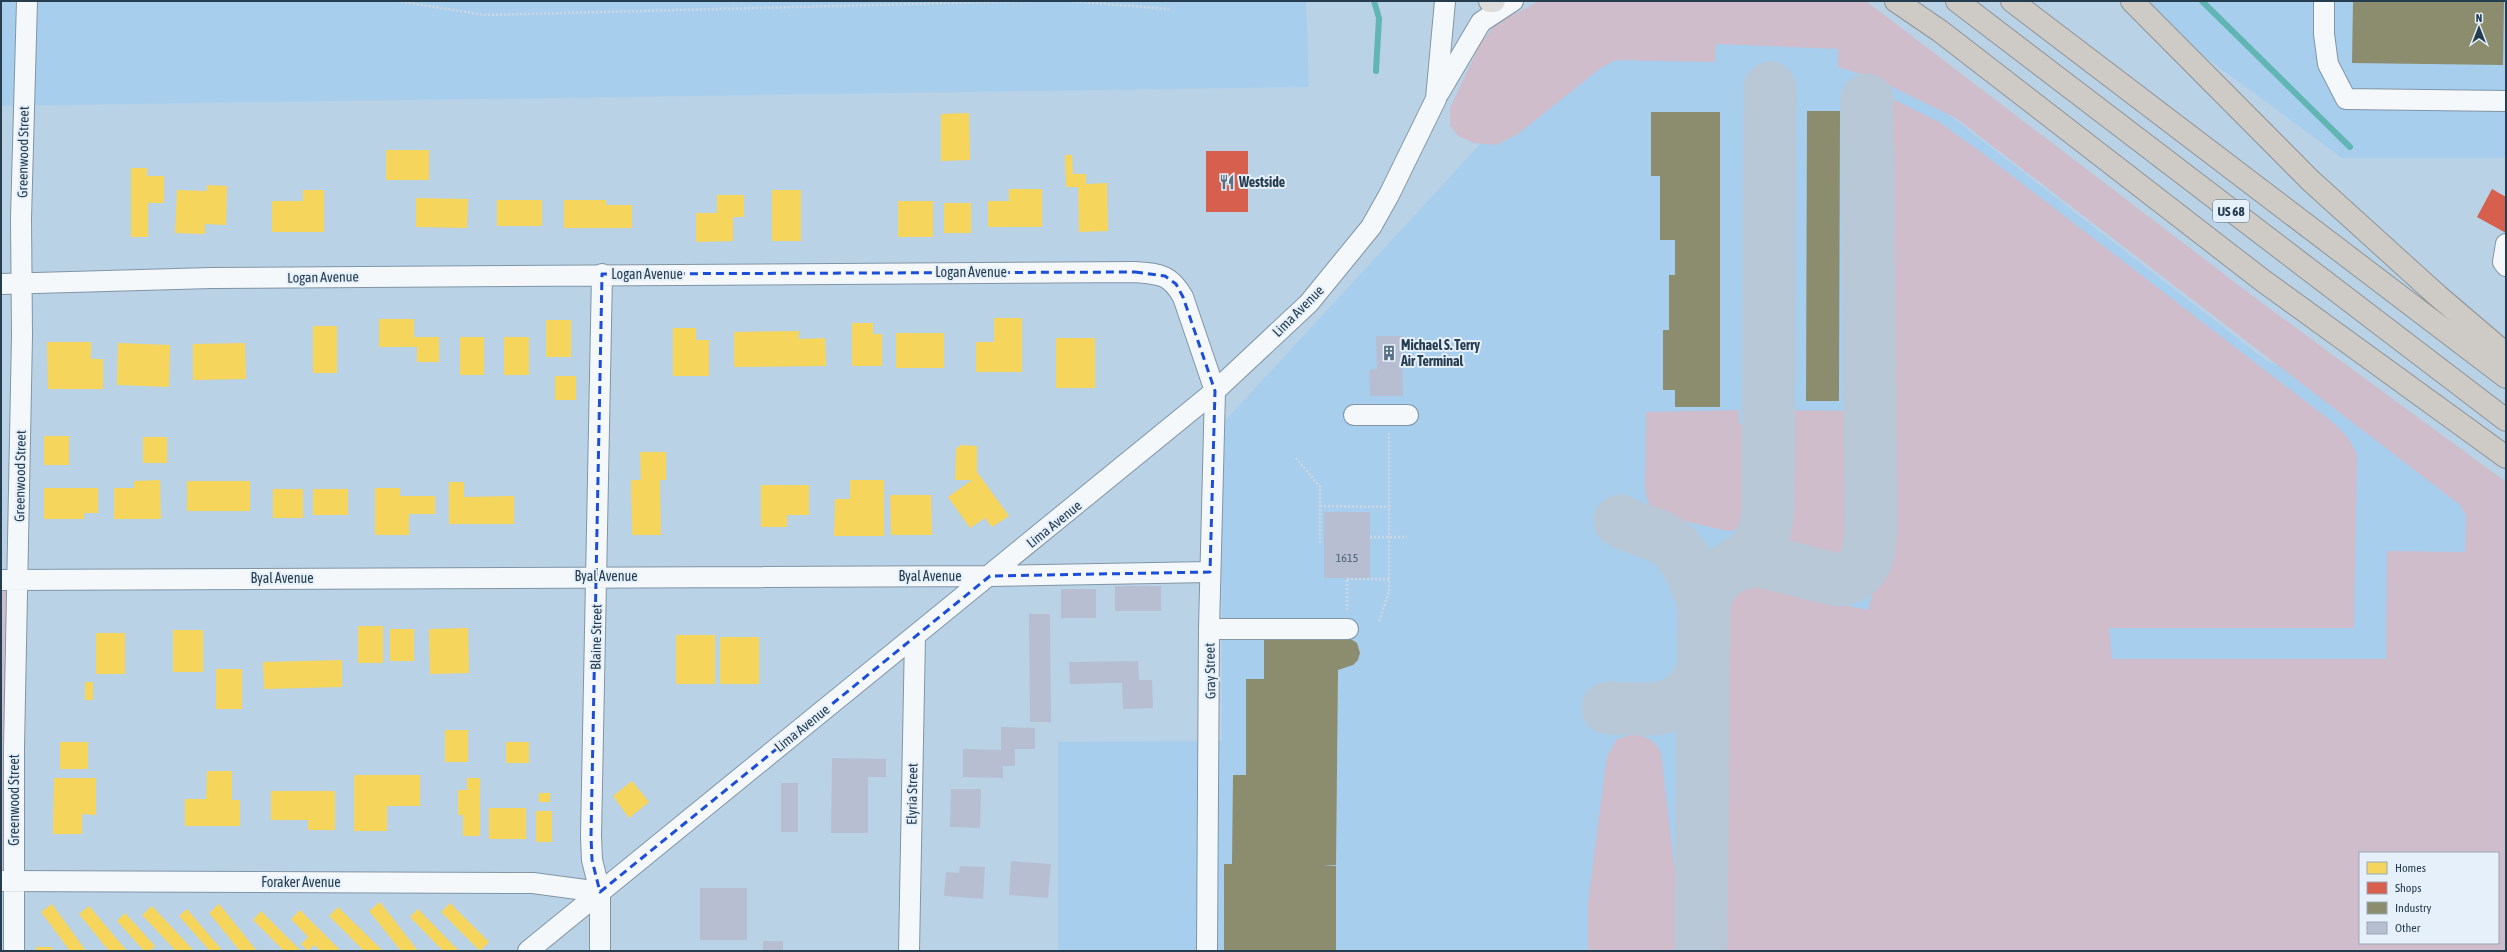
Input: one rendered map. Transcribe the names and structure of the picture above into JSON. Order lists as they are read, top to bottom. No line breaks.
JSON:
{"streets":{"highway":["US 68"],"street":["Greenwood Street","Logan Avenue","Lima Avenue","Byal Avenue","Blaine Street","Gray Street","Elyria Street","Foraker Avenue"]},"crossings":[["Greenwood Street","Logan Avenue"],["Greenwood Street","Byal Avenue"],["Greenwood Street","Foraker Avenue"],["Logan Avenue","Lima Avenue"],["Logan Avenue","Blaine Street"],["Logan Avenue","Gray Street"],["Lima Avenue","Byal Avenue"],["Lima Avenue","Blaine Street"],["Lima Avenue","Gray Street"],["Lima Avenue","Elyria Street"],["Lima Avenue","Foraker Avenue"],["Byal Avenue","Blaine Street"],["Byal Avenue","Gray Street"],["Blaine Street","Foraker Avenue"]],"places":{"restaurant":["Westside"],"building":["Michael S. Terry Air Terminal"]},"house_numbers":["1615"],"legend":["Homes","Shops","Industry","Other"],"north":"top"}
